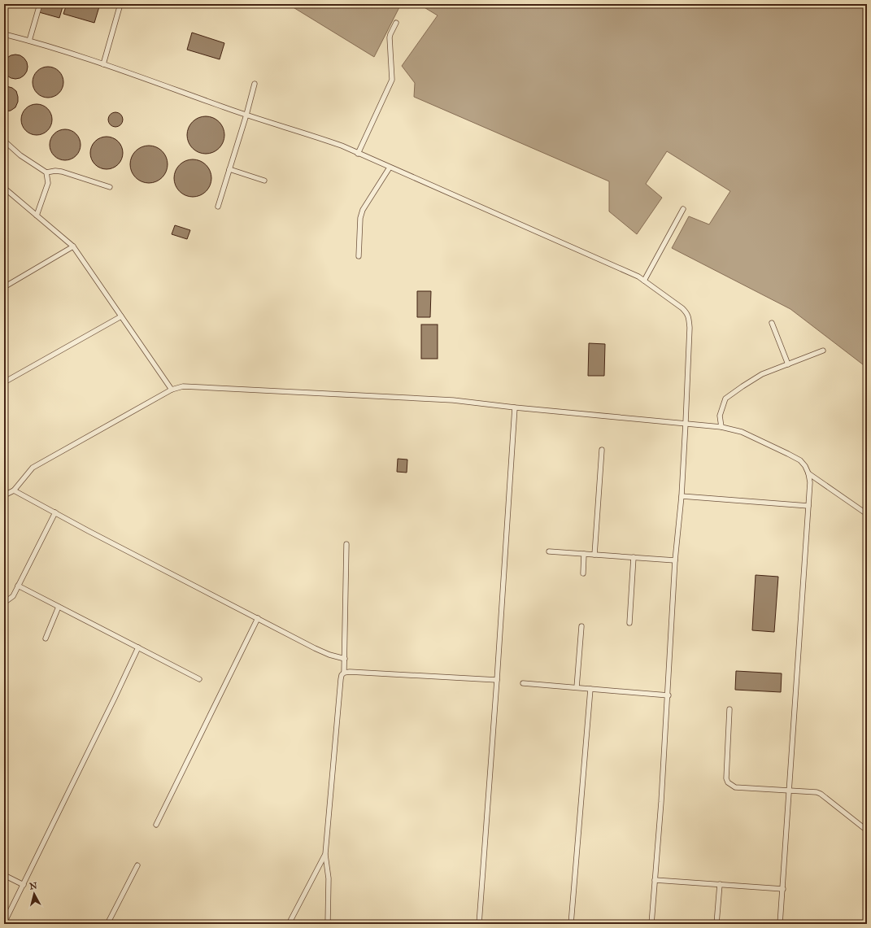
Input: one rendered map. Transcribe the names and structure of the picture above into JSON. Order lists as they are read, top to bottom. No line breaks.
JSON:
{"north":"top"}
